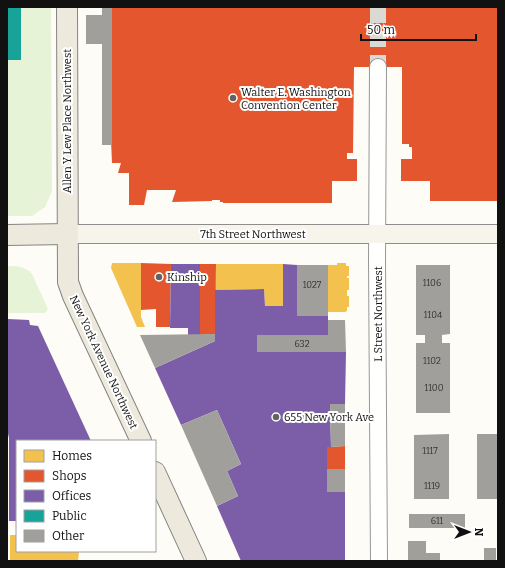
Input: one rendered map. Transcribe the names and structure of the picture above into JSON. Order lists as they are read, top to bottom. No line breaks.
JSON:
{"streets":{"main road":["Allen Y Lew Place Northwest","7th Street Northwest","New York Avenue Northwest"],"street":["L Street Northwest"]},"crossings":[["Allen Y Lew Place Northwest","7th Street Northwest"],["Allen Y Lew Place Northwest","New York Avenue Northwest"],["7th Street Northwest","L Street Northwest"],["7th Street Northwest","New York Avenue Northwest"]],"places":["Walter E. Washington Convention Center","Kinship","655 New York Ave"],"house_numbers":["1106","1027","1104","632","1102","1100","1117","1119","611"],"legend":["Homes","Shops","Offices","Public","Other"],"scale_bar":"50 m","north":"right"}
